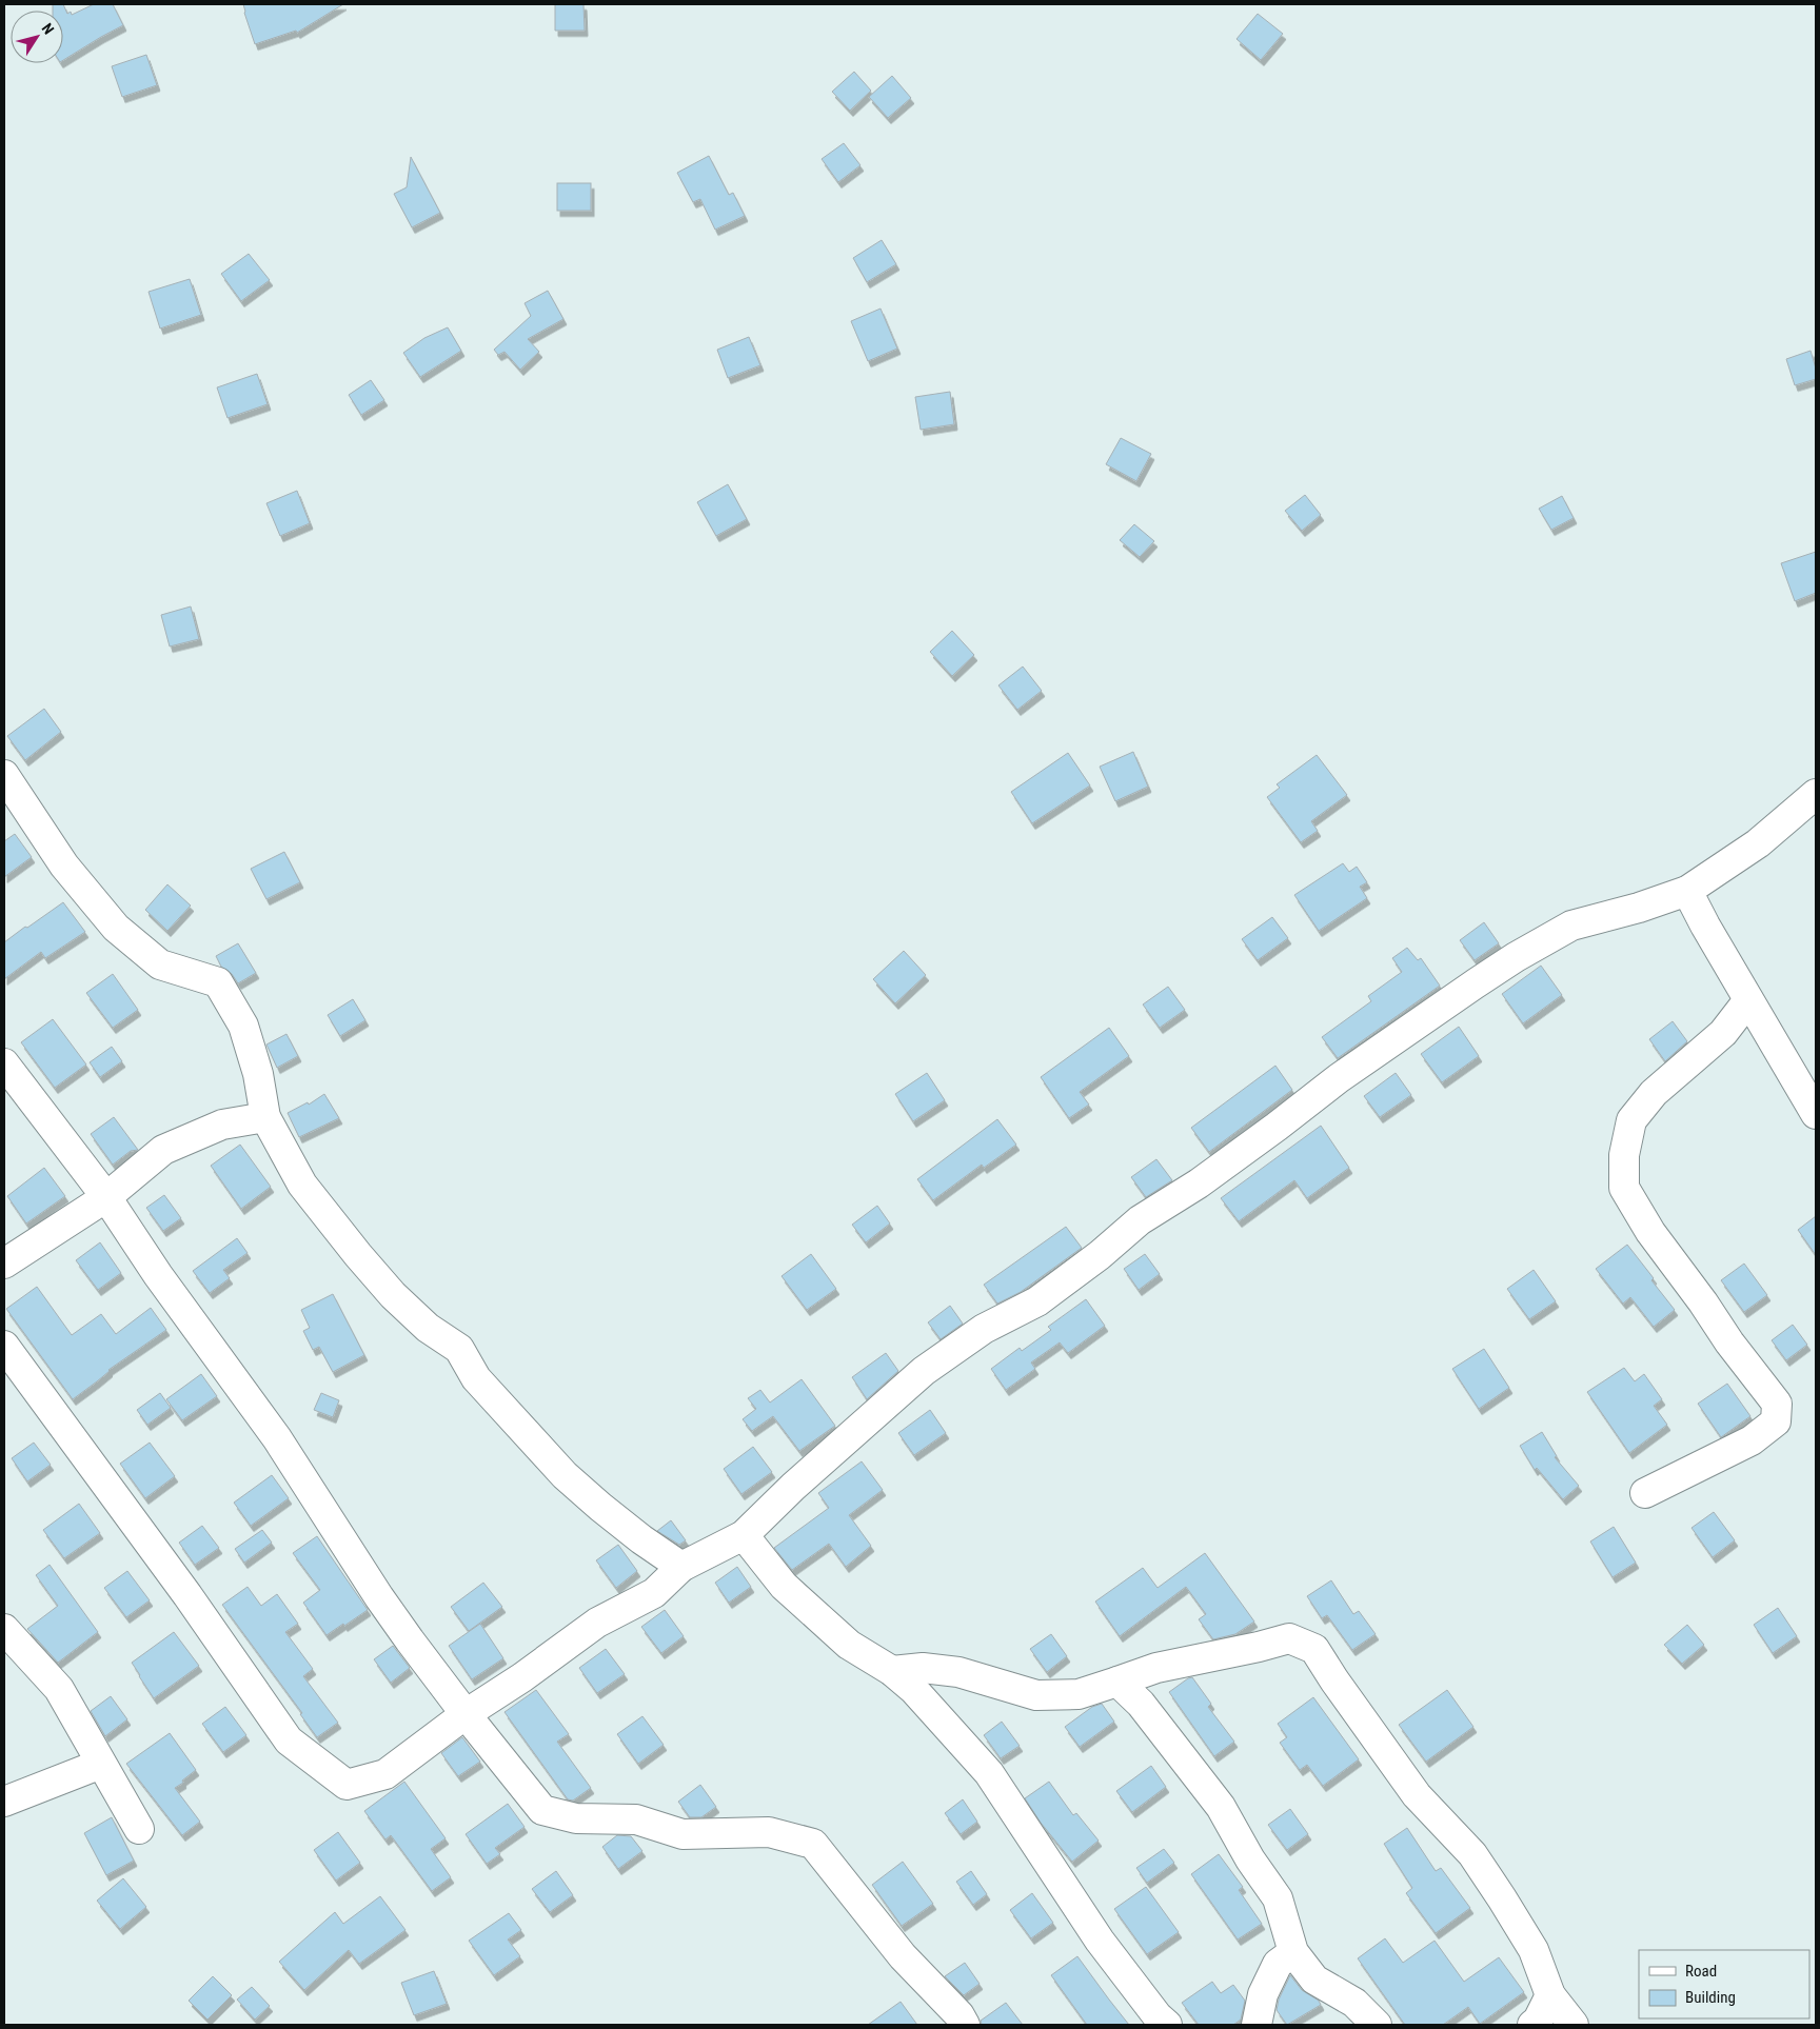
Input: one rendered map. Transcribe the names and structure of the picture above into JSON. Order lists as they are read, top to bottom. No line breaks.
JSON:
{"legend":["Road","Building"],"north":"top right"}
